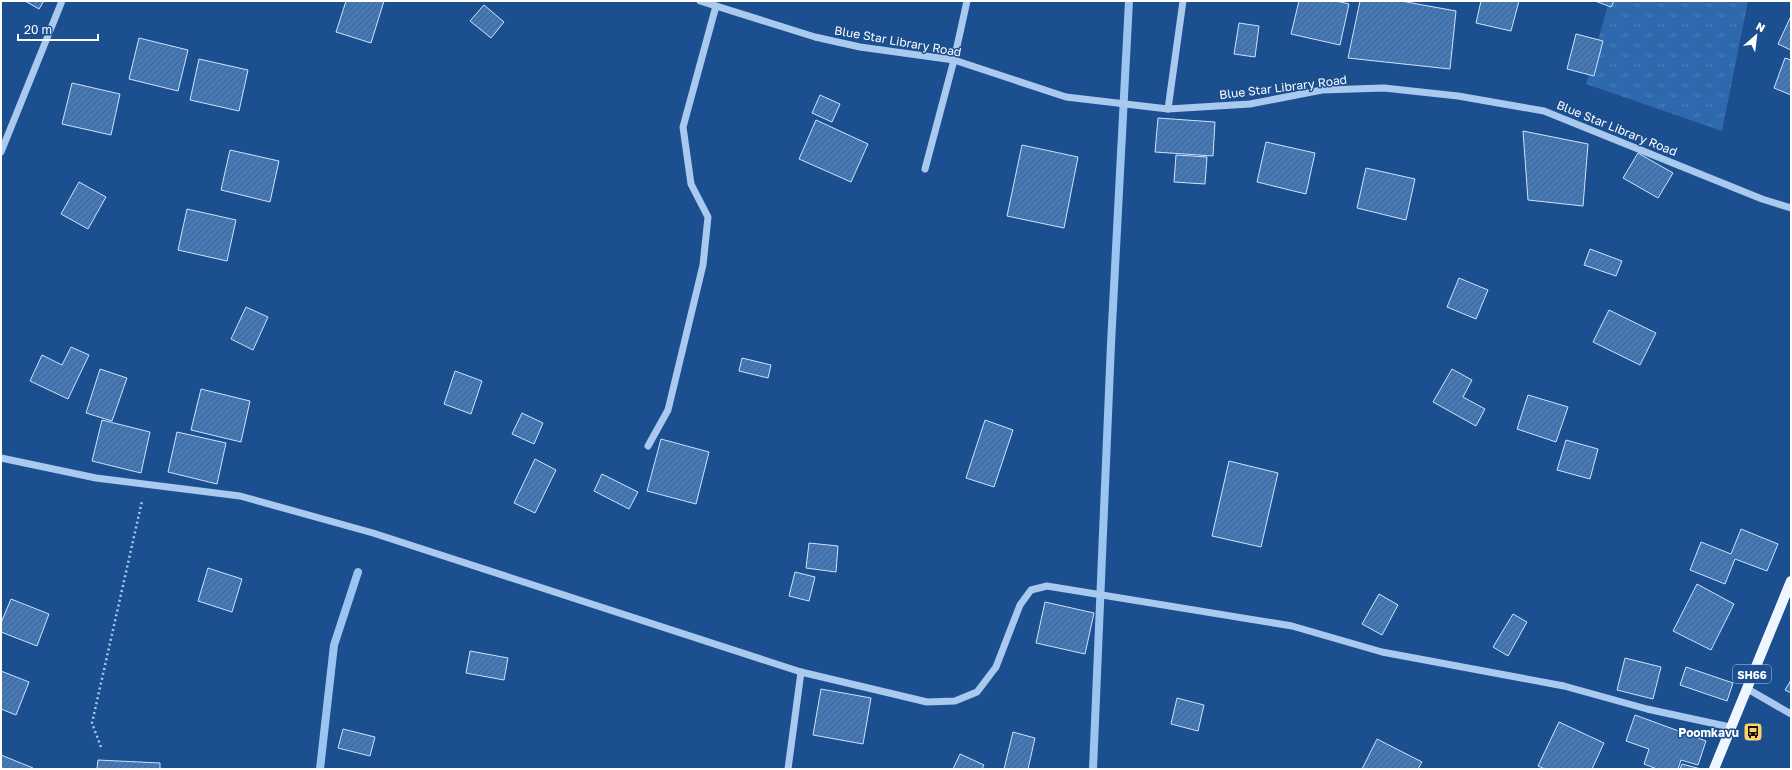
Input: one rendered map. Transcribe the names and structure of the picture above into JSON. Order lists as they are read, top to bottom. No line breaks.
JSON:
{"streets":{"main road":["SH66"],"street":["Blue Star Library Road"]},"places":{"bus stop":["Poomkavu"]},"scale_bar":"20 m","north":"top right"}
